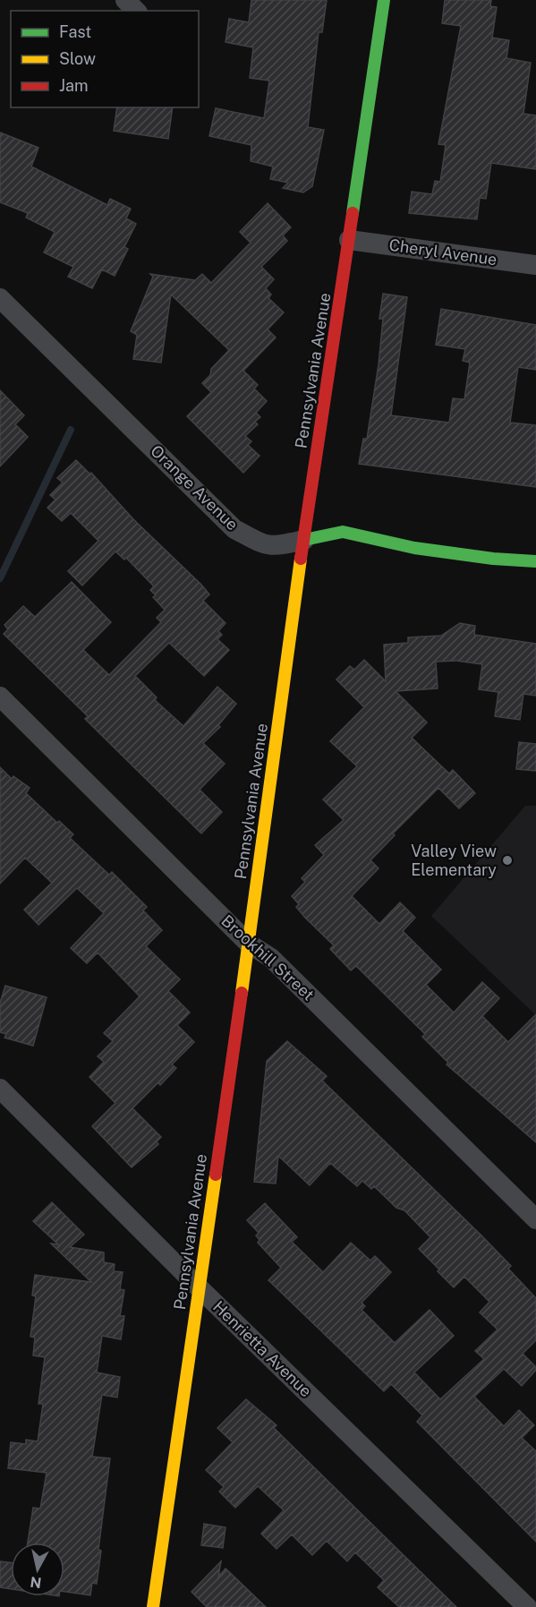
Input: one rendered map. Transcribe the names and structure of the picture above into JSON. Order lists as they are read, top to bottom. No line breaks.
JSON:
{"streets":{"main road":["Pennsylvania Avenue","Orange Avenue"],"street":["Cheryl Avenue","Brookhill Street","Henrietta Avenue"]},"crossings":[["Cheryl Avenue","Pennsylvania Avenue"],["Pennsylvania Avenue","Orange Avenue"],["Pennsylvania Avenue","Brookhill Street"],["Pennsylvania Avenue","Henrietta Avenue"]],"places":["Valley View Elementary"],"legend":["Fast","Slow","Jam"],"north":"bottom"}
